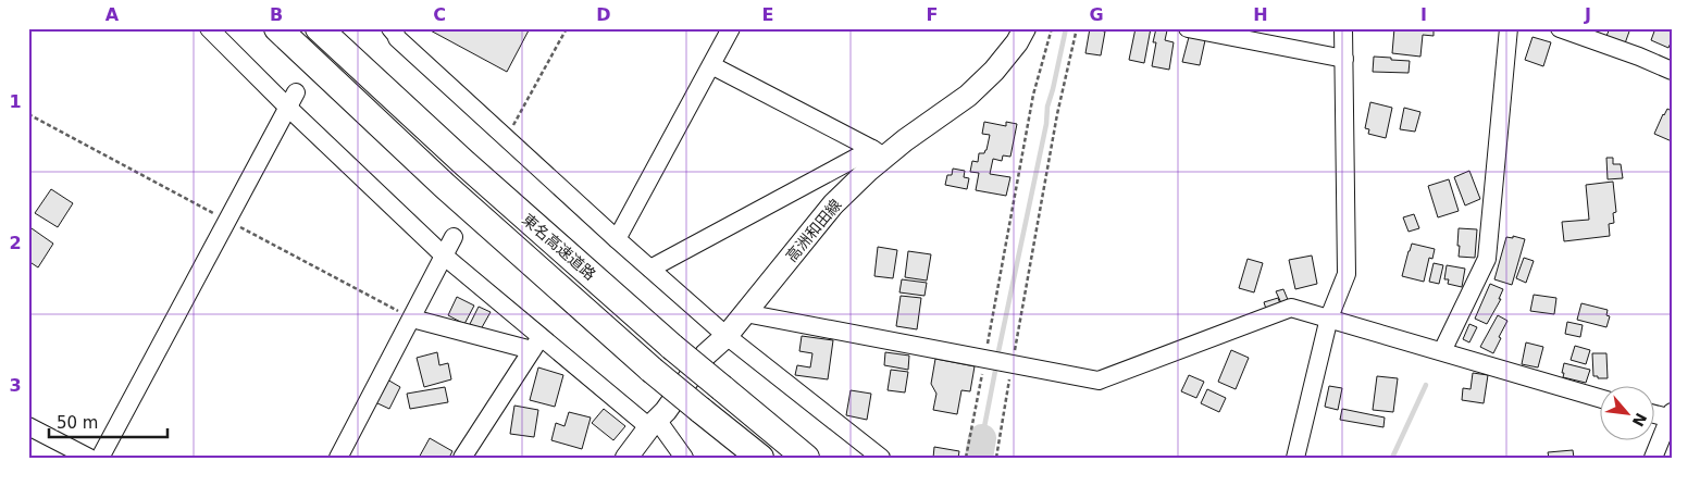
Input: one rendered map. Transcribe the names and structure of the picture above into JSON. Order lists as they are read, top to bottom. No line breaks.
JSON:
{"streets":{"highway":["東名高速道路"],"main road":["高洲和田線"]},"scale_bar":"50 m","north":"bottom right","grid":{"columns":["A","B","C","D","E","F","G","H","I","J"],"rows":["1","2","3"]}}
